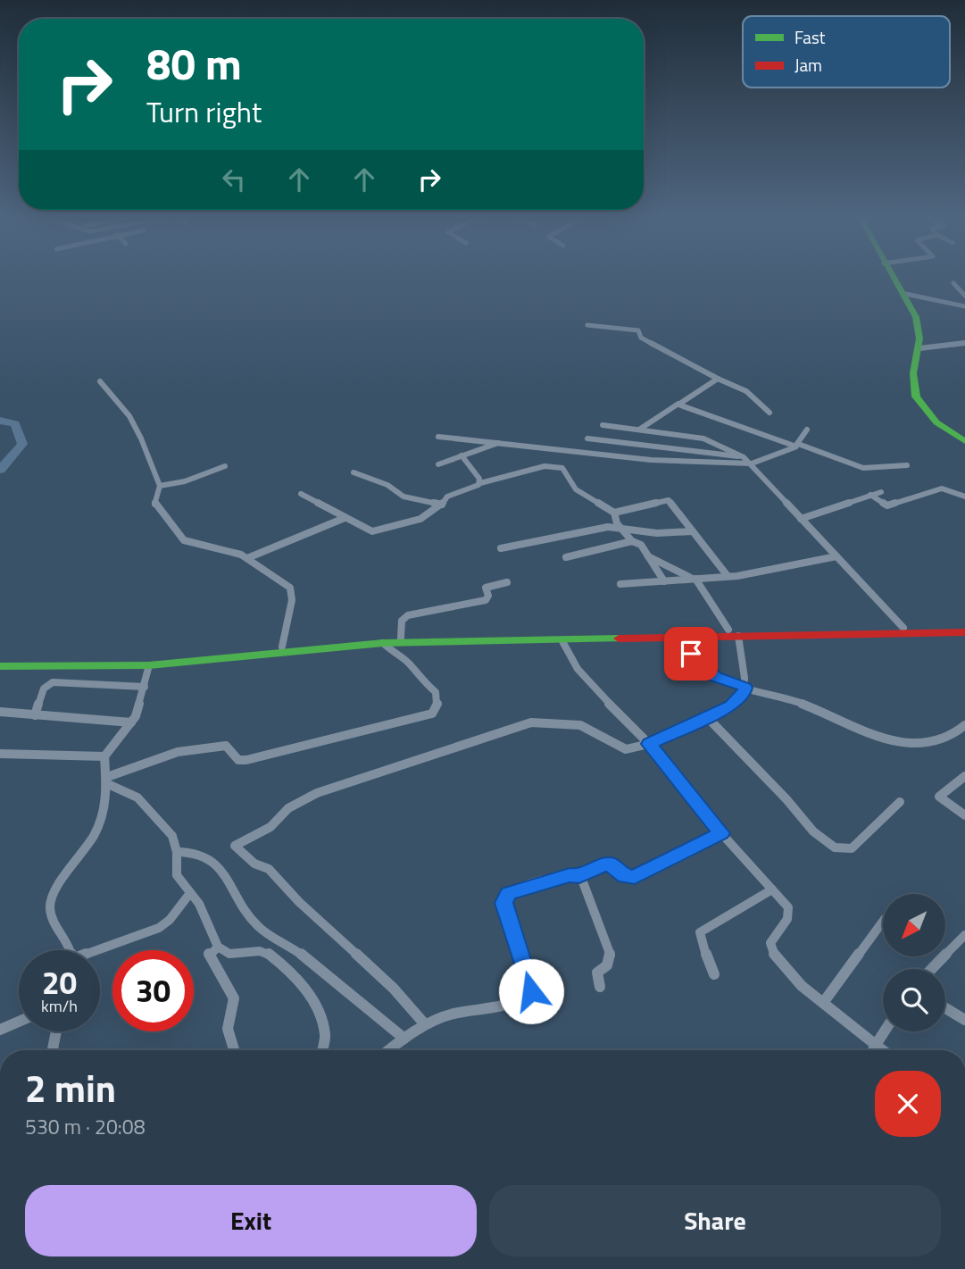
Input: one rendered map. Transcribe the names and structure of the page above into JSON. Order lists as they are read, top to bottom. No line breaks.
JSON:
{"legend":["Fast","Jam"],"north":"bottom left","page":{"turn":["80 m","Turn right"],"speed":"20 km/h","limit":"30","heading":["2 min","530 m · 20:08"],"buttons":["Exit","Share"]}}
